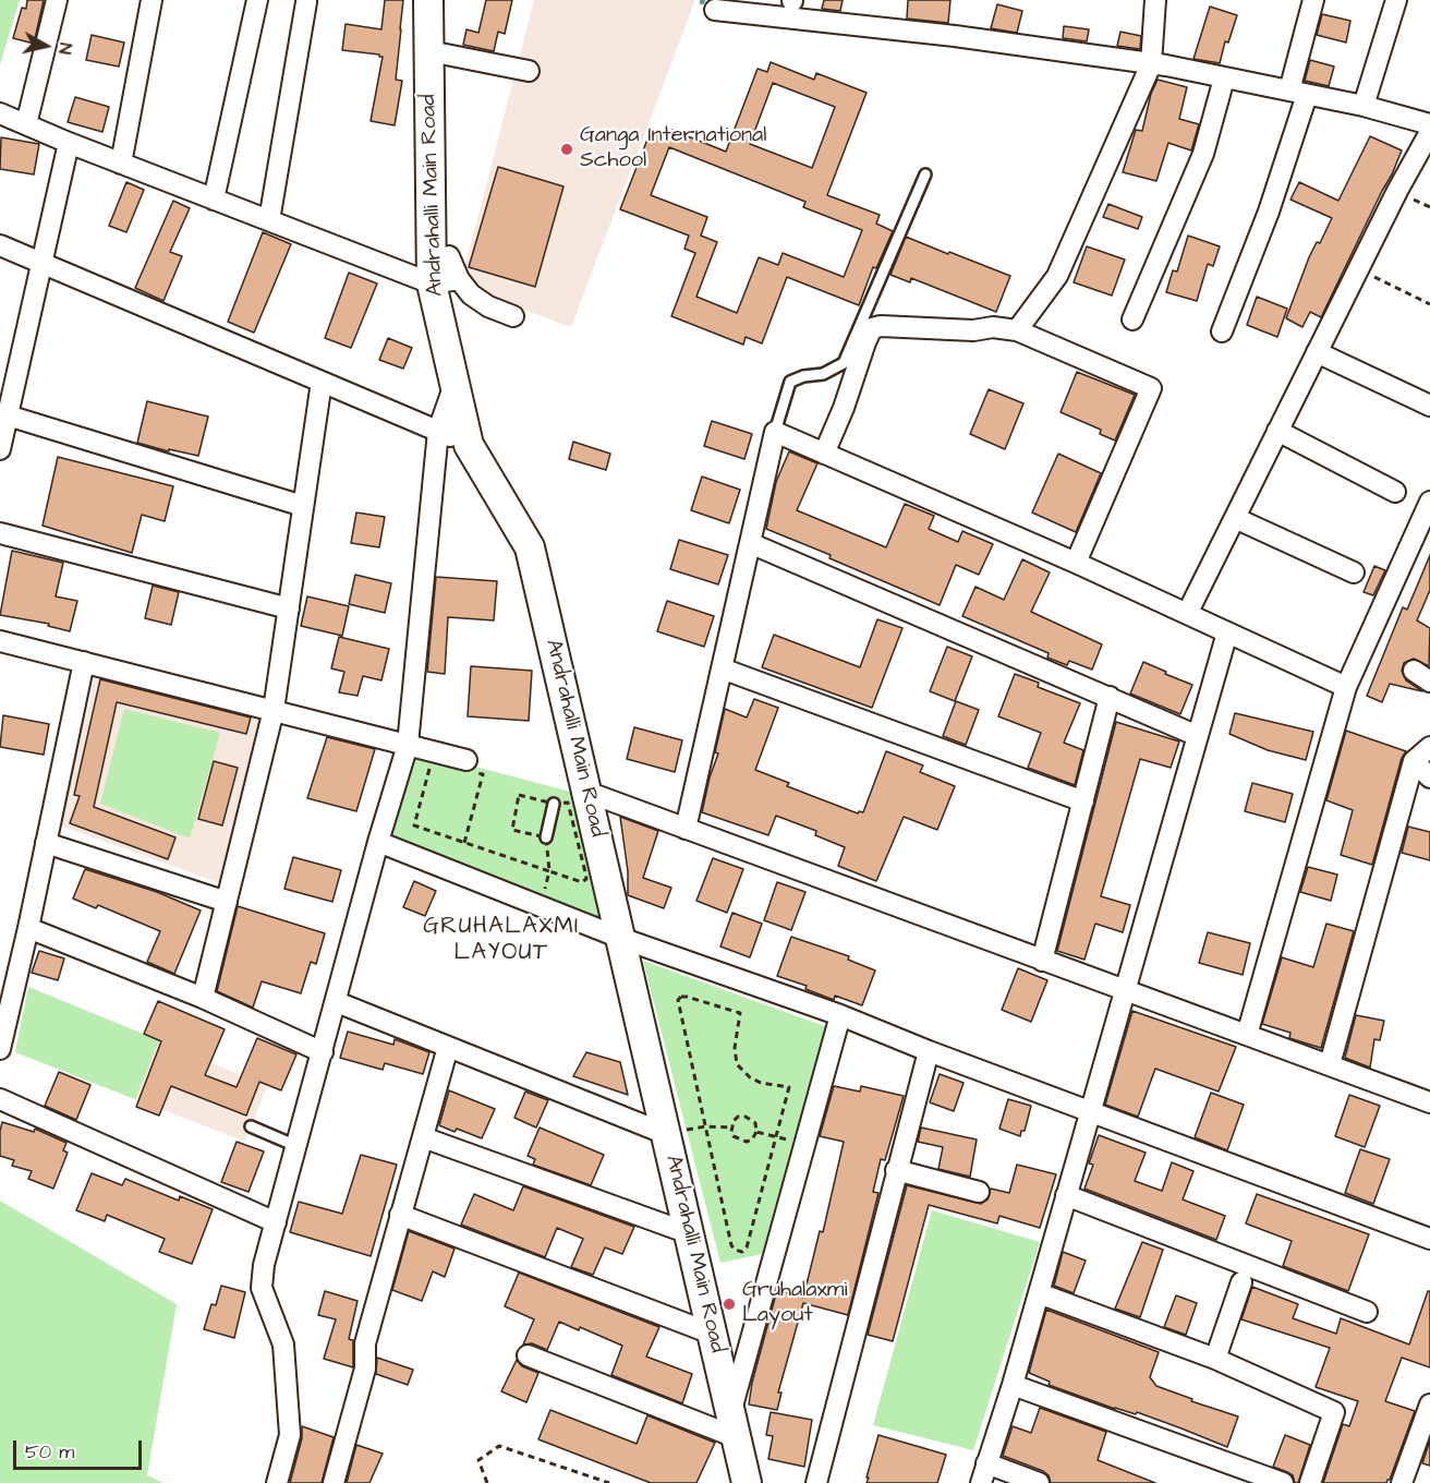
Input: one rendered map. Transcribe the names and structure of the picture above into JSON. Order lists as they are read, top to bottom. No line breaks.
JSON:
{"streets":{"main road":["Andrahalli Main Road"]},"districts":["GRUHALAXMI LAYOUT"],"places":["Ganga International School","Gruhalaxmi Layout"],"scale_bar":"50 m","north":"right"}
